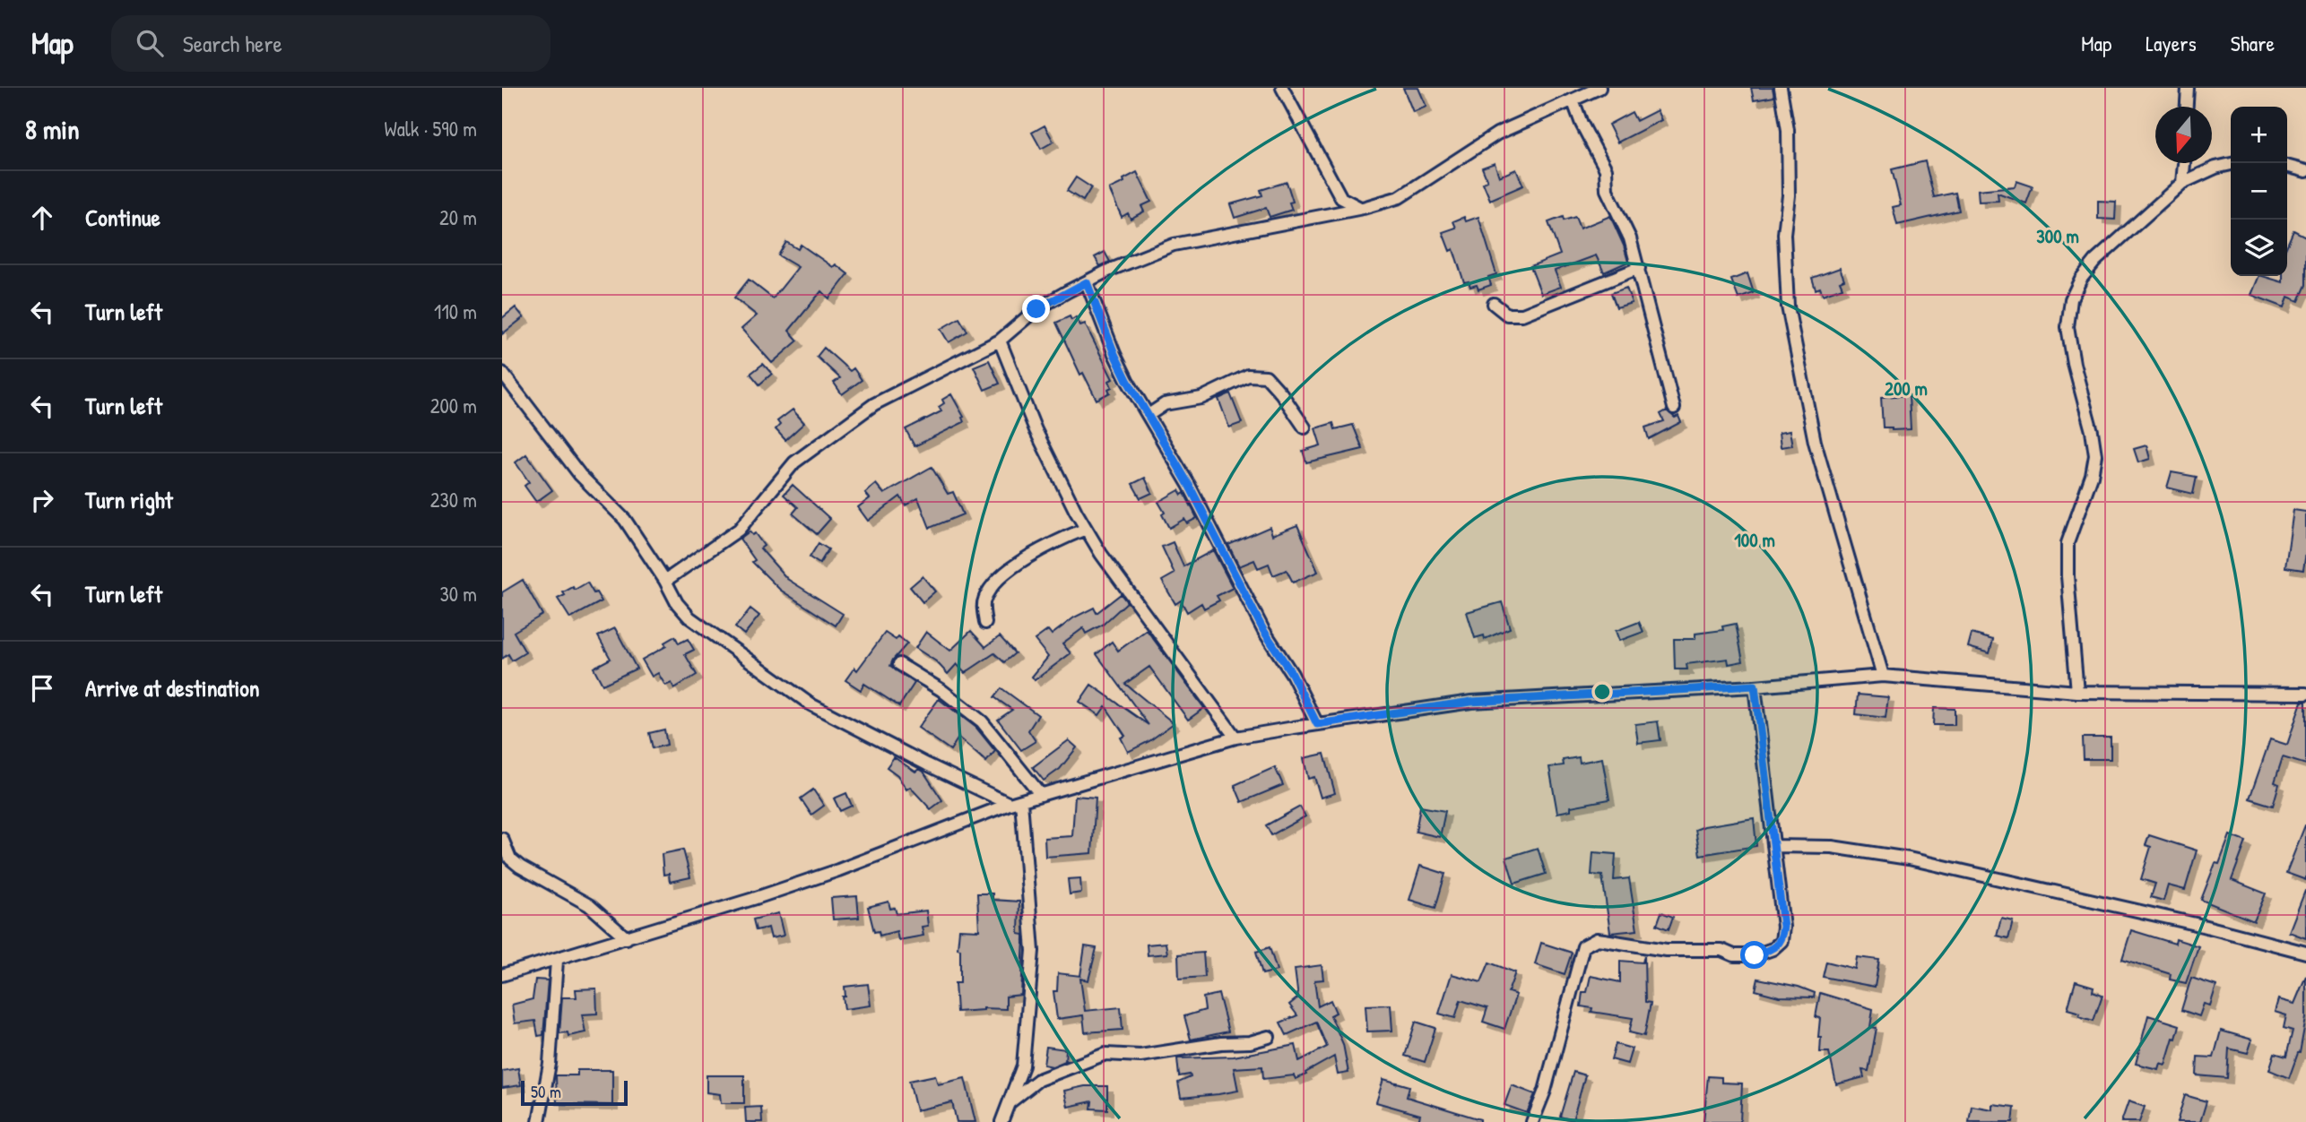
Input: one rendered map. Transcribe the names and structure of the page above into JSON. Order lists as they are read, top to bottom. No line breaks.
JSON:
{"scale_bar":"50 m","north":"bottom","page":{"header":"Map","search":"Search here","nav":["Map","Layers","Share"],"heading":["8 min","Walk · 590 m"],"map_buttons":["+","−"],"list":[["Continue","20 m"],["Turn left","110 m"],["Turn left","200 m"],["Turn right","230 m"],["Turn left","30 m"],"Arrive at destination"],"scale":"50 m"},"rings":["300 m","200 m","100 m"]}
